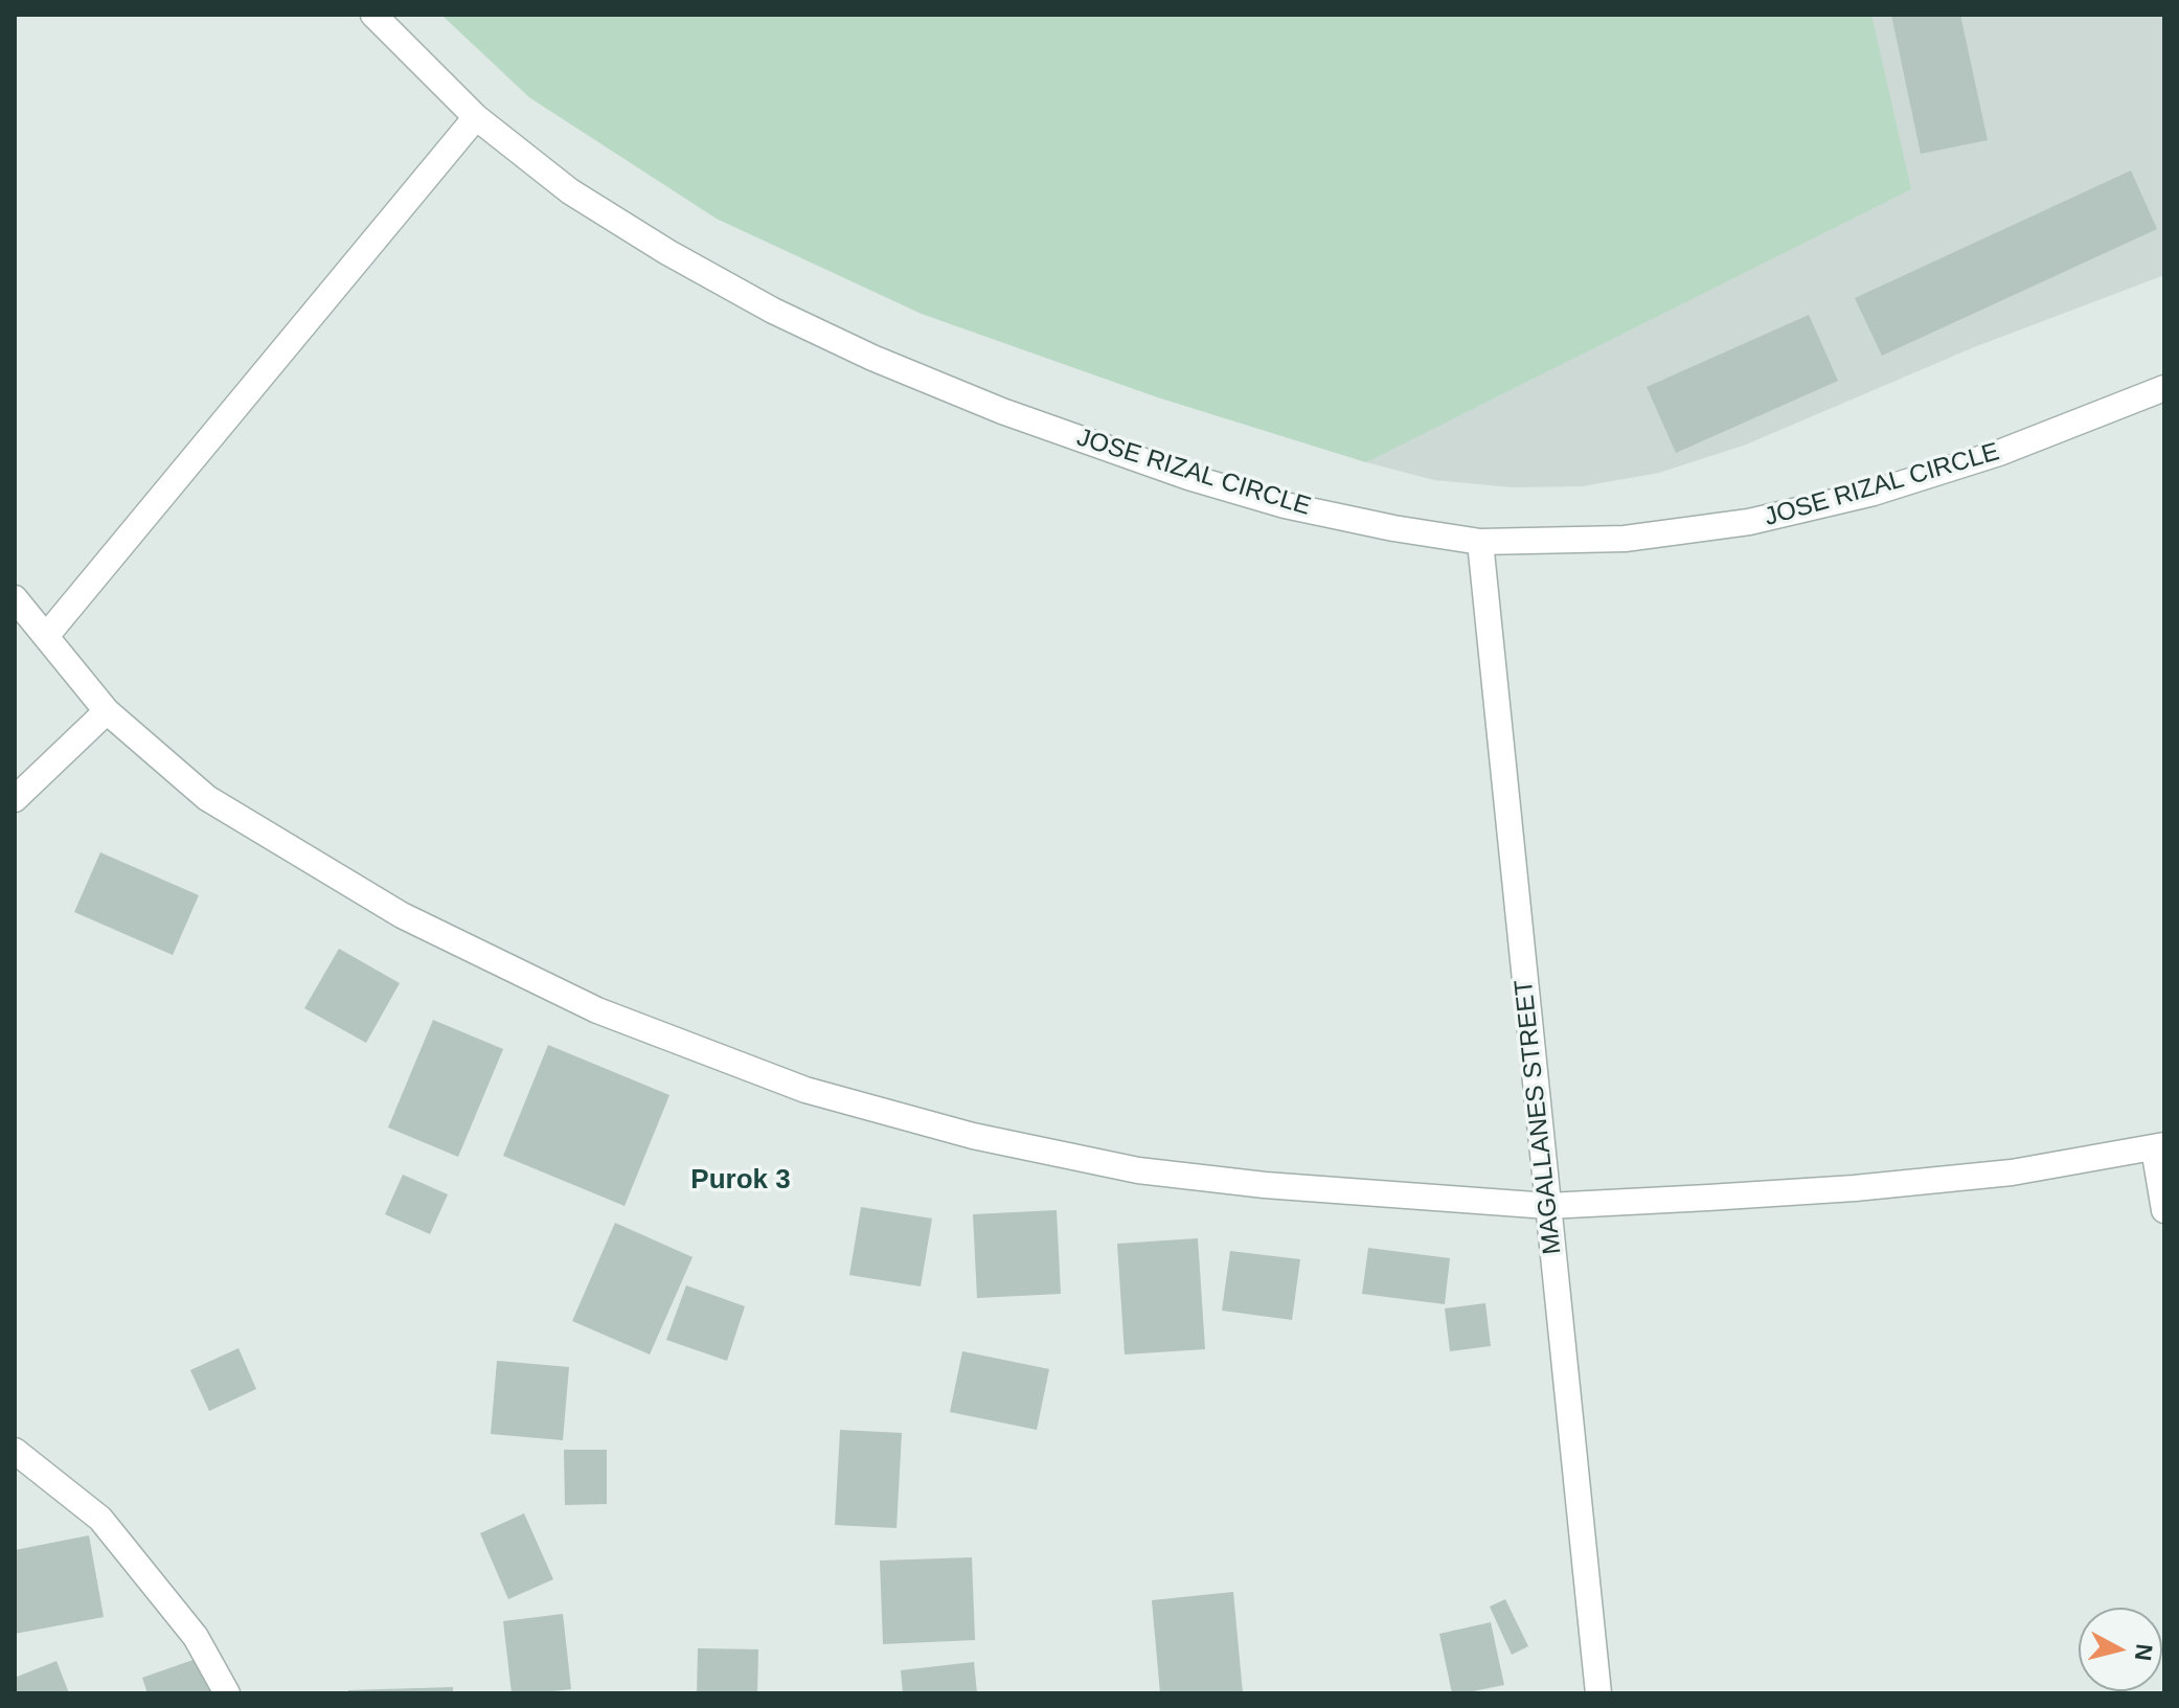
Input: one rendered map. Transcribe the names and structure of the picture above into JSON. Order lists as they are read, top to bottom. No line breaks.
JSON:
{"streets":{"street":["JOSE RIZAL CIRCLE","MAGALLANES STREET"]},"crossings":[["JOSE RIZAL CIRCLE","MAGALLANES STREET"]],"districts":["Purok 3"],"north":"right"}
